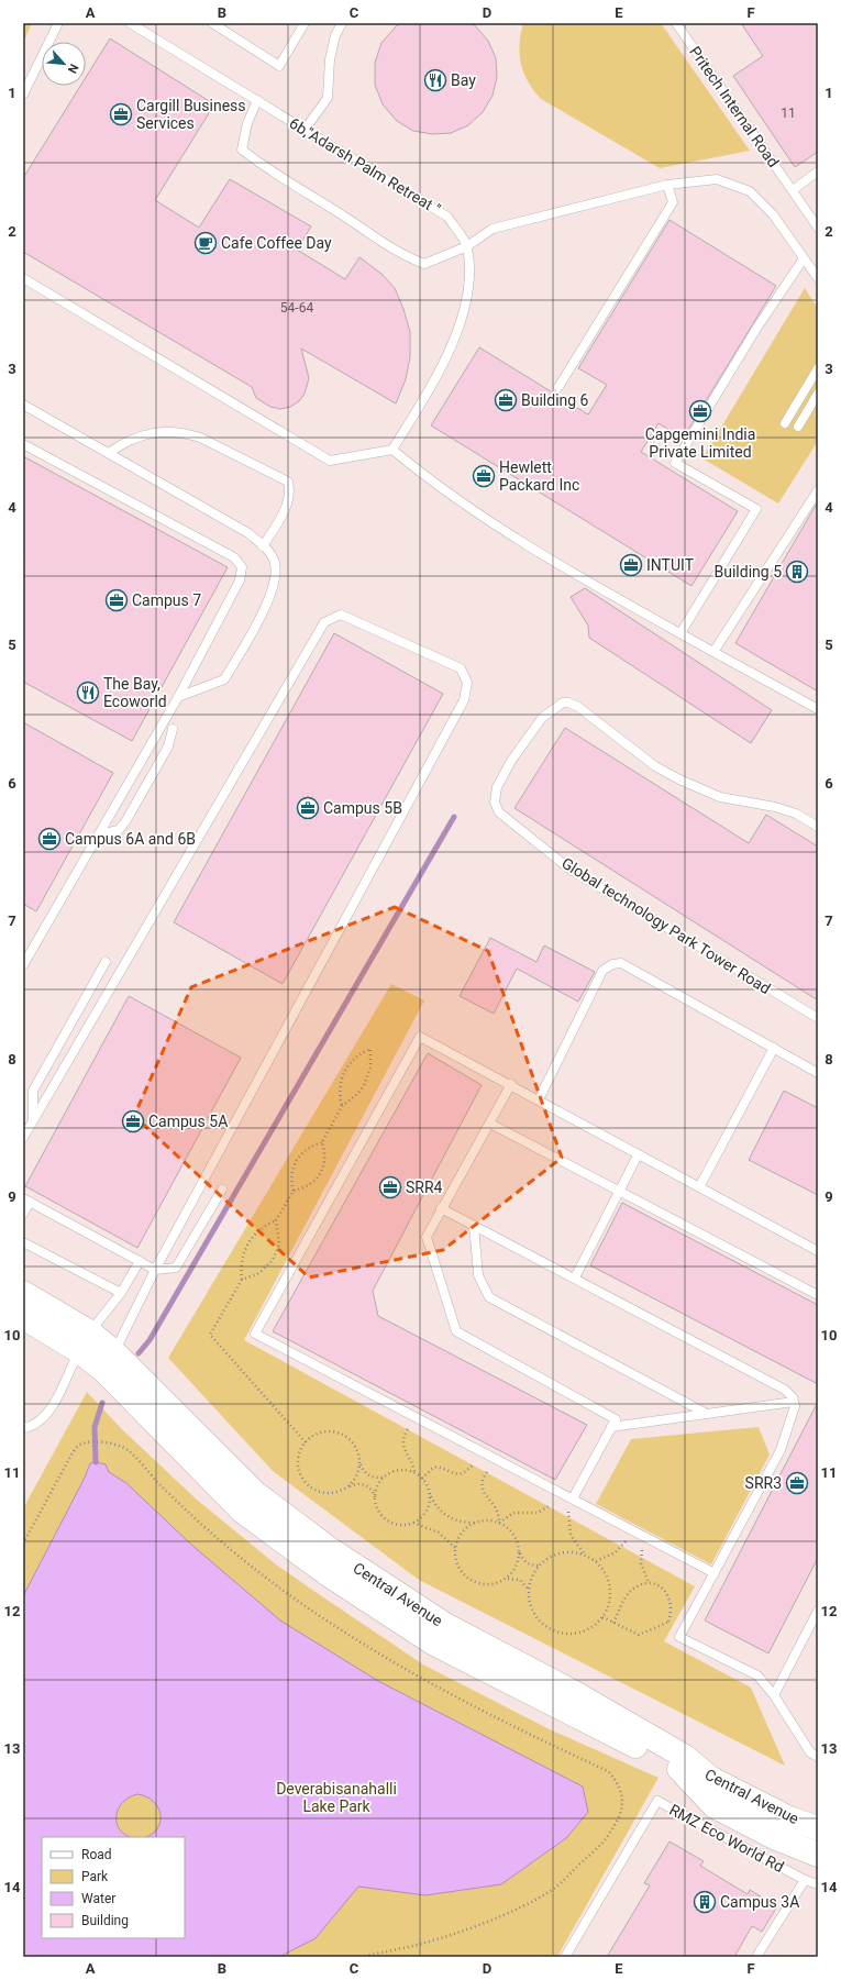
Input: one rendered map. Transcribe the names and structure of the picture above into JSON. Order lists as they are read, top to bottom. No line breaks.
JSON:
{"streets":{"street":["Central Avenue"],"lane":["Pritech Internal Road","6b,\"Adarsh Palm Retreat \"","Global technology Park Tower Road","RMZ Eco World Rd"]},"parks":["Deverabisanahalli Lake Park"],"places":{"restaurant":["Bay","The Bay, Ecoworld"],"office":["Cargill Business Services","Building 6","Capgemini India Private Limited","Hewlett Packard Inc","INTUIT","Campus 7","Campus 5B","Campus 6A and 6B","Campus 5A","SRR4","SRR3"],"cafe":["Cafe Coffee Day"],"building":["Building 5","Campus 3A"]},"house_numbers":["11","54-64"],"legend":["Road","Park","Water","Building"],"north":"bottom right","grid":{"columns":["A","B","C","D","E","F"],"rows":["1","2","3","4","5","6","7","8","9","10","11","12","13","14"]}}
